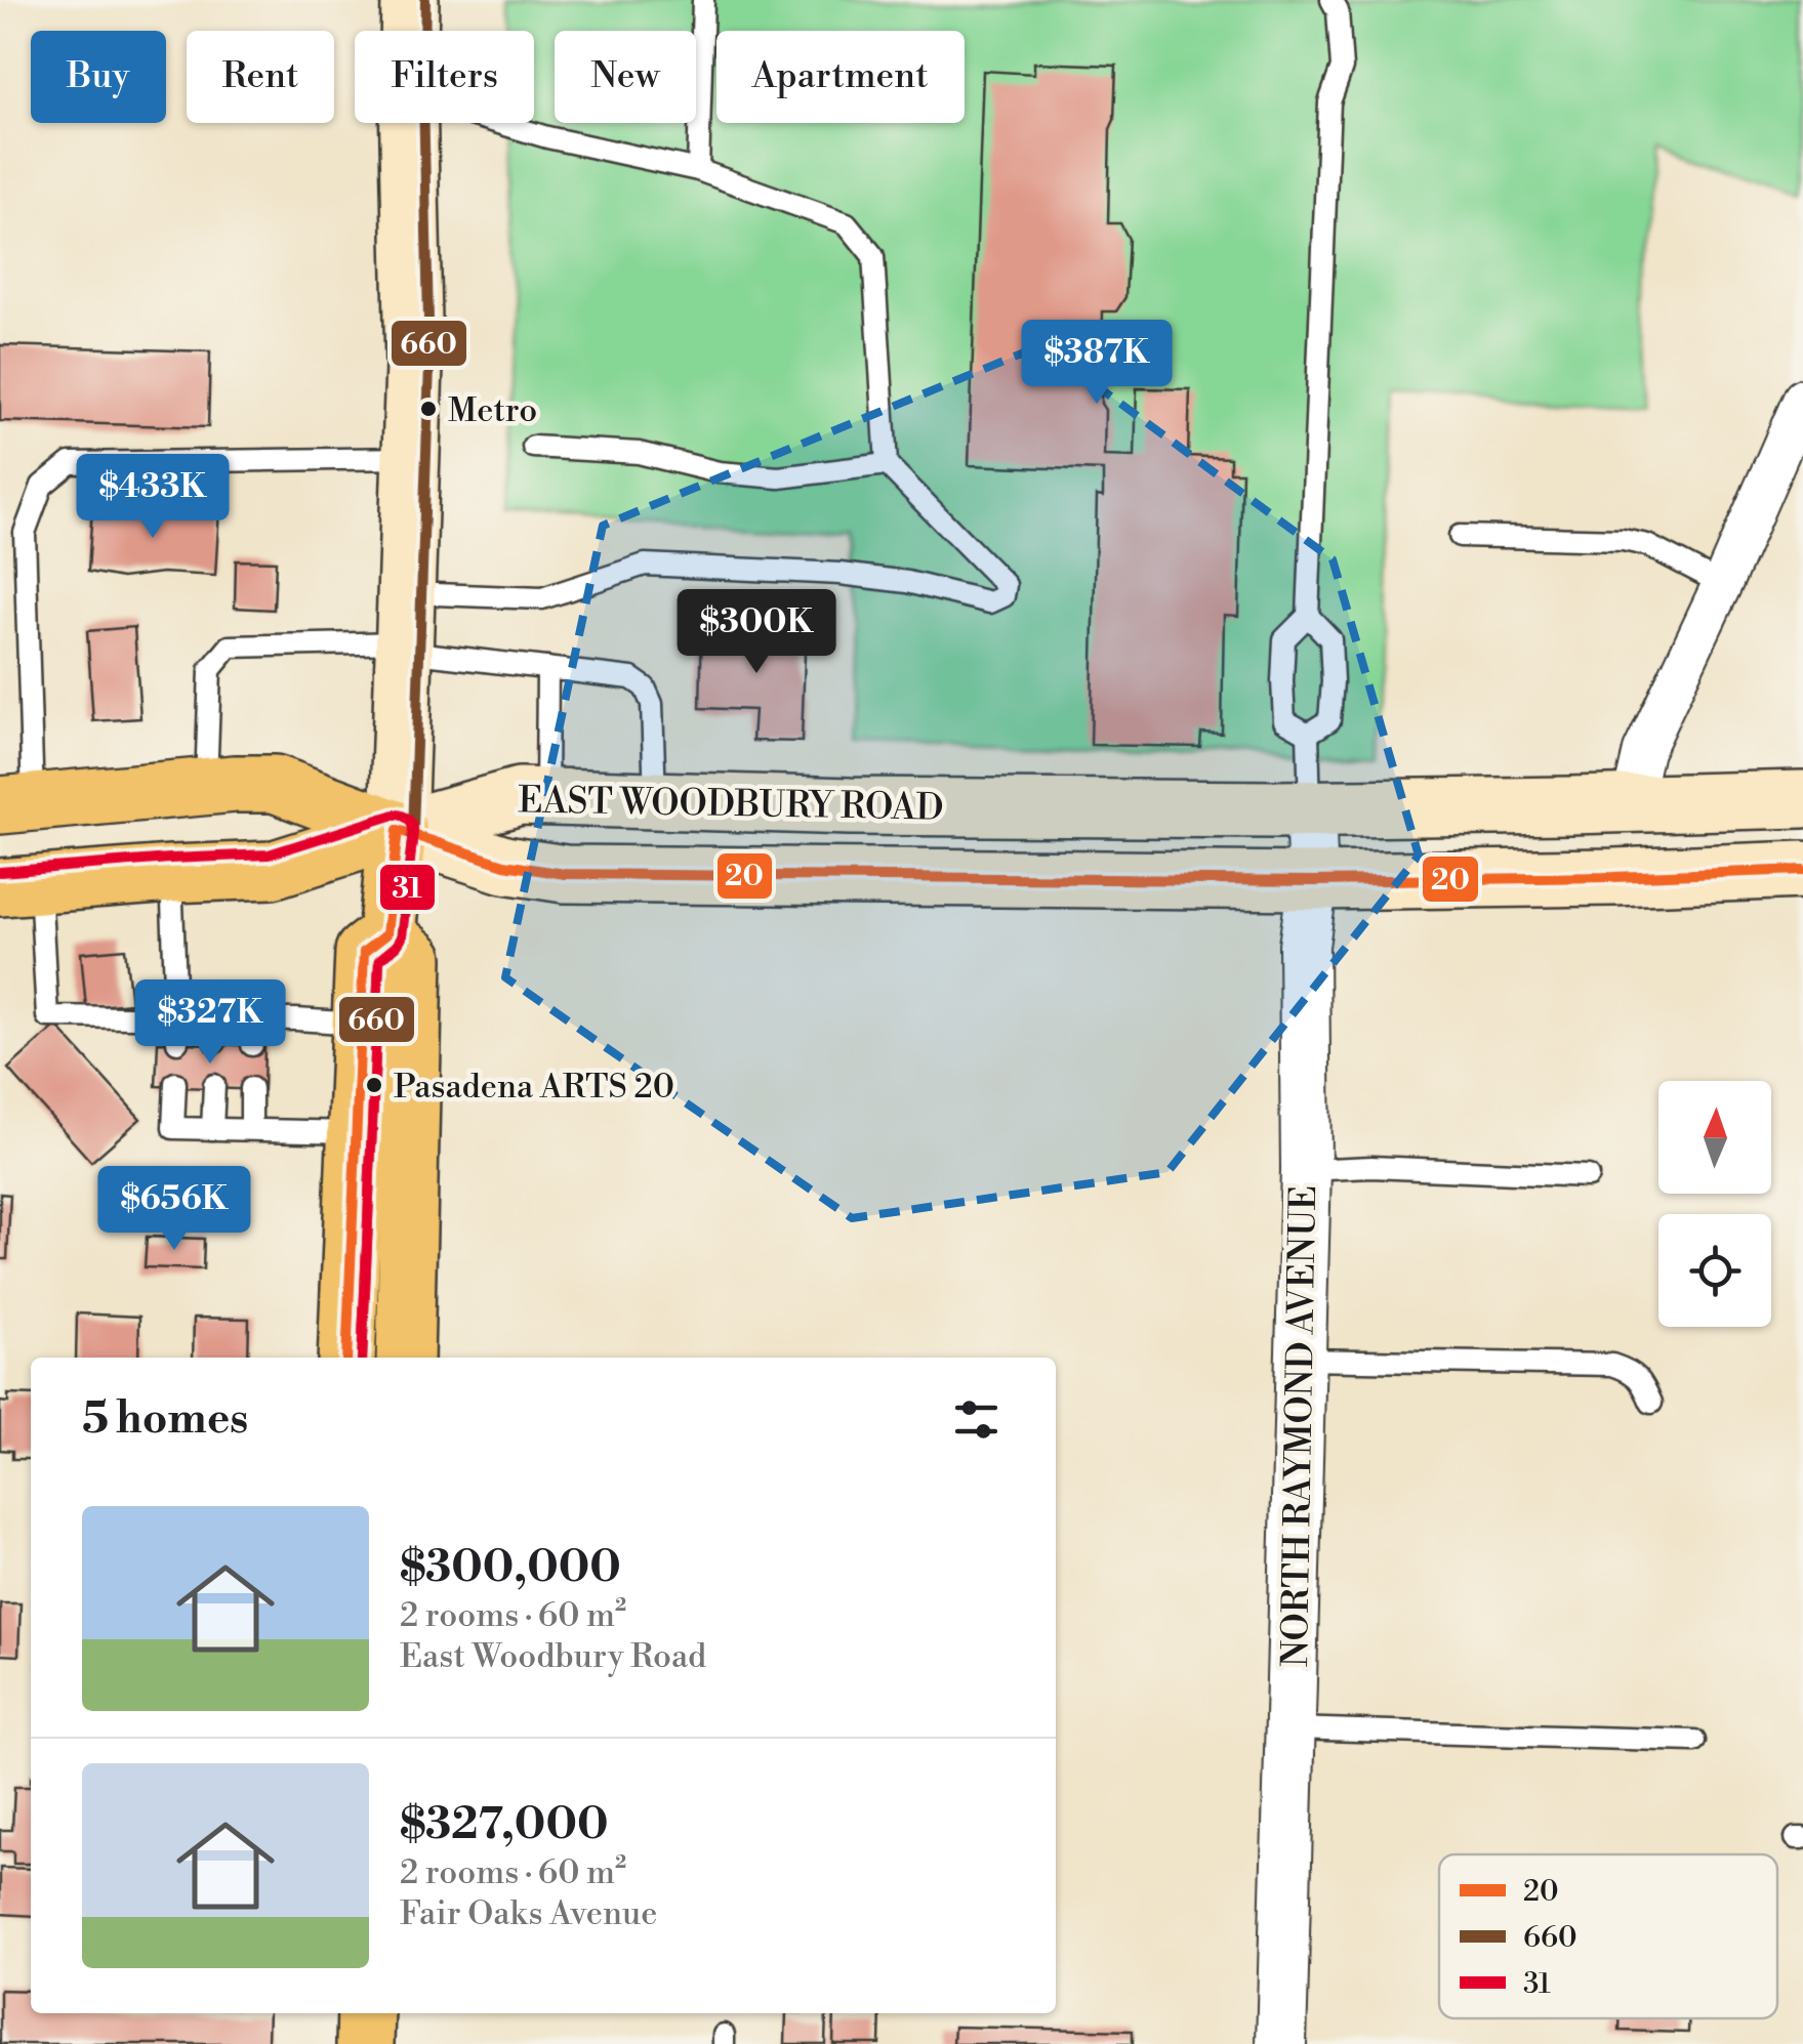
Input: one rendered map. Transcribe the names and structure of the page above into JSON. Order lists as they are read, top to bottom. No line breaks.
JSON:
{"streets":{"main road":["EAST WOODBURY ROAD"],"street":["NORTH RAYMOND AVENUE"]},"crossings":[["EAST WOODBURY ROAD","NORTH RAYMOND AVENUE"]],"places":["Metro","Pasadena ARTS 20"],"lines":["transit line 660","transit line 31","transit line 20"],"legend":["20","660","31"],"north":"top","page":{"chip":["Buy","Rent","Filters","New","Apartment"],"price":["$387K","$433K","$300K","$327K","$656K"],"heading":"5 homes","list":[{"name":"$300,000","note":"2 rooms · 60 m² · East Woodbury Road"},{"name":"$327,000","note":"2 rooms · 60 m² · Fair Oaks Avenue"}]}}
